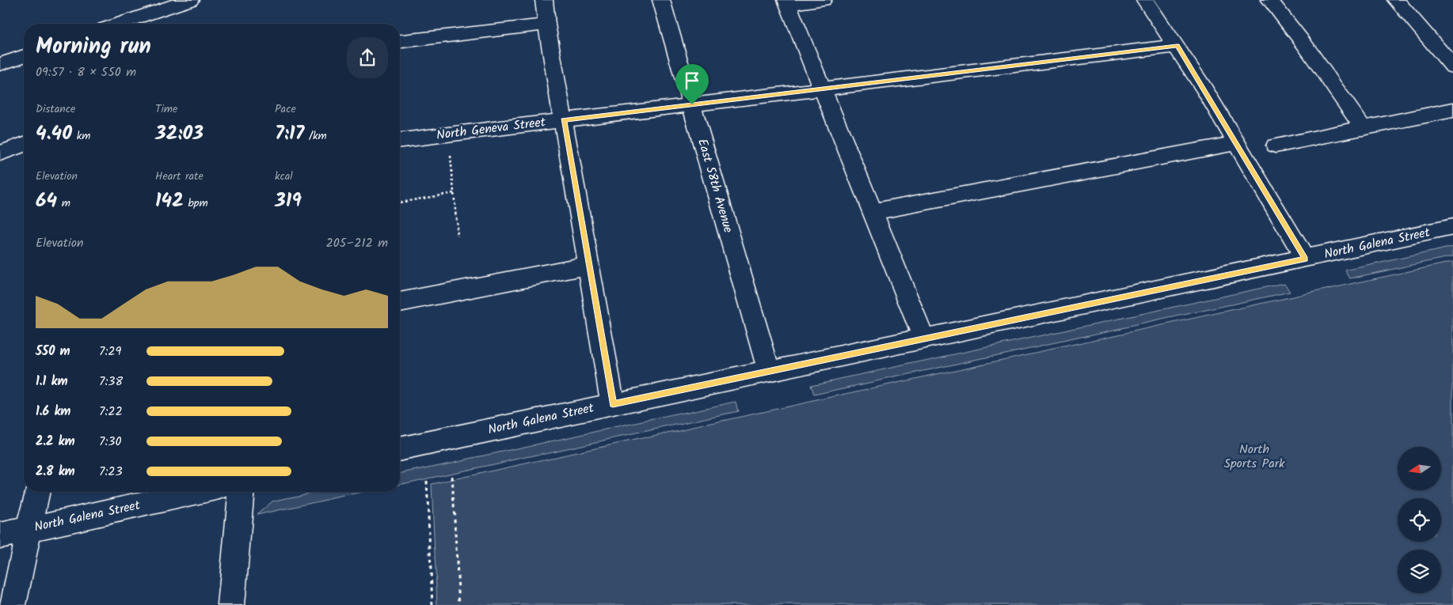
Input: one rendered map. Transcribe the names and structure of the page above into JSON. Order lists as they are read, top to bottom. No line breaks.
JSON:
{"streets":{"street":["North Geneva Street","East 58th Avenue","North Galena Street"]},"crossings":[["North Geneva Street","East 58th Avenue"],["East 58th Avenue","North Galena Street"]],"parks":["North Sports Park"],"north":"left","page":{"heading":["Morning run","09:57 · 8 × 550 m"],"stats":[["Distance","4.40 km"],["Time","32:03"],["Pace","7:17 /km"],["Elevation","64 m"],["Heart rate","142 bpm"],["kcal","319"]],"chart":["Elevation","205–212 m"],"list":[{"name":"550 m","note":"7:29"},{"name":"1.1 km","note":"7:38"},{"name":"1.6 km","note":"7:22"},{"name":"2.2 km","note":"7:30"},{"name":"2.8 km","note":"7:23"}]}}
